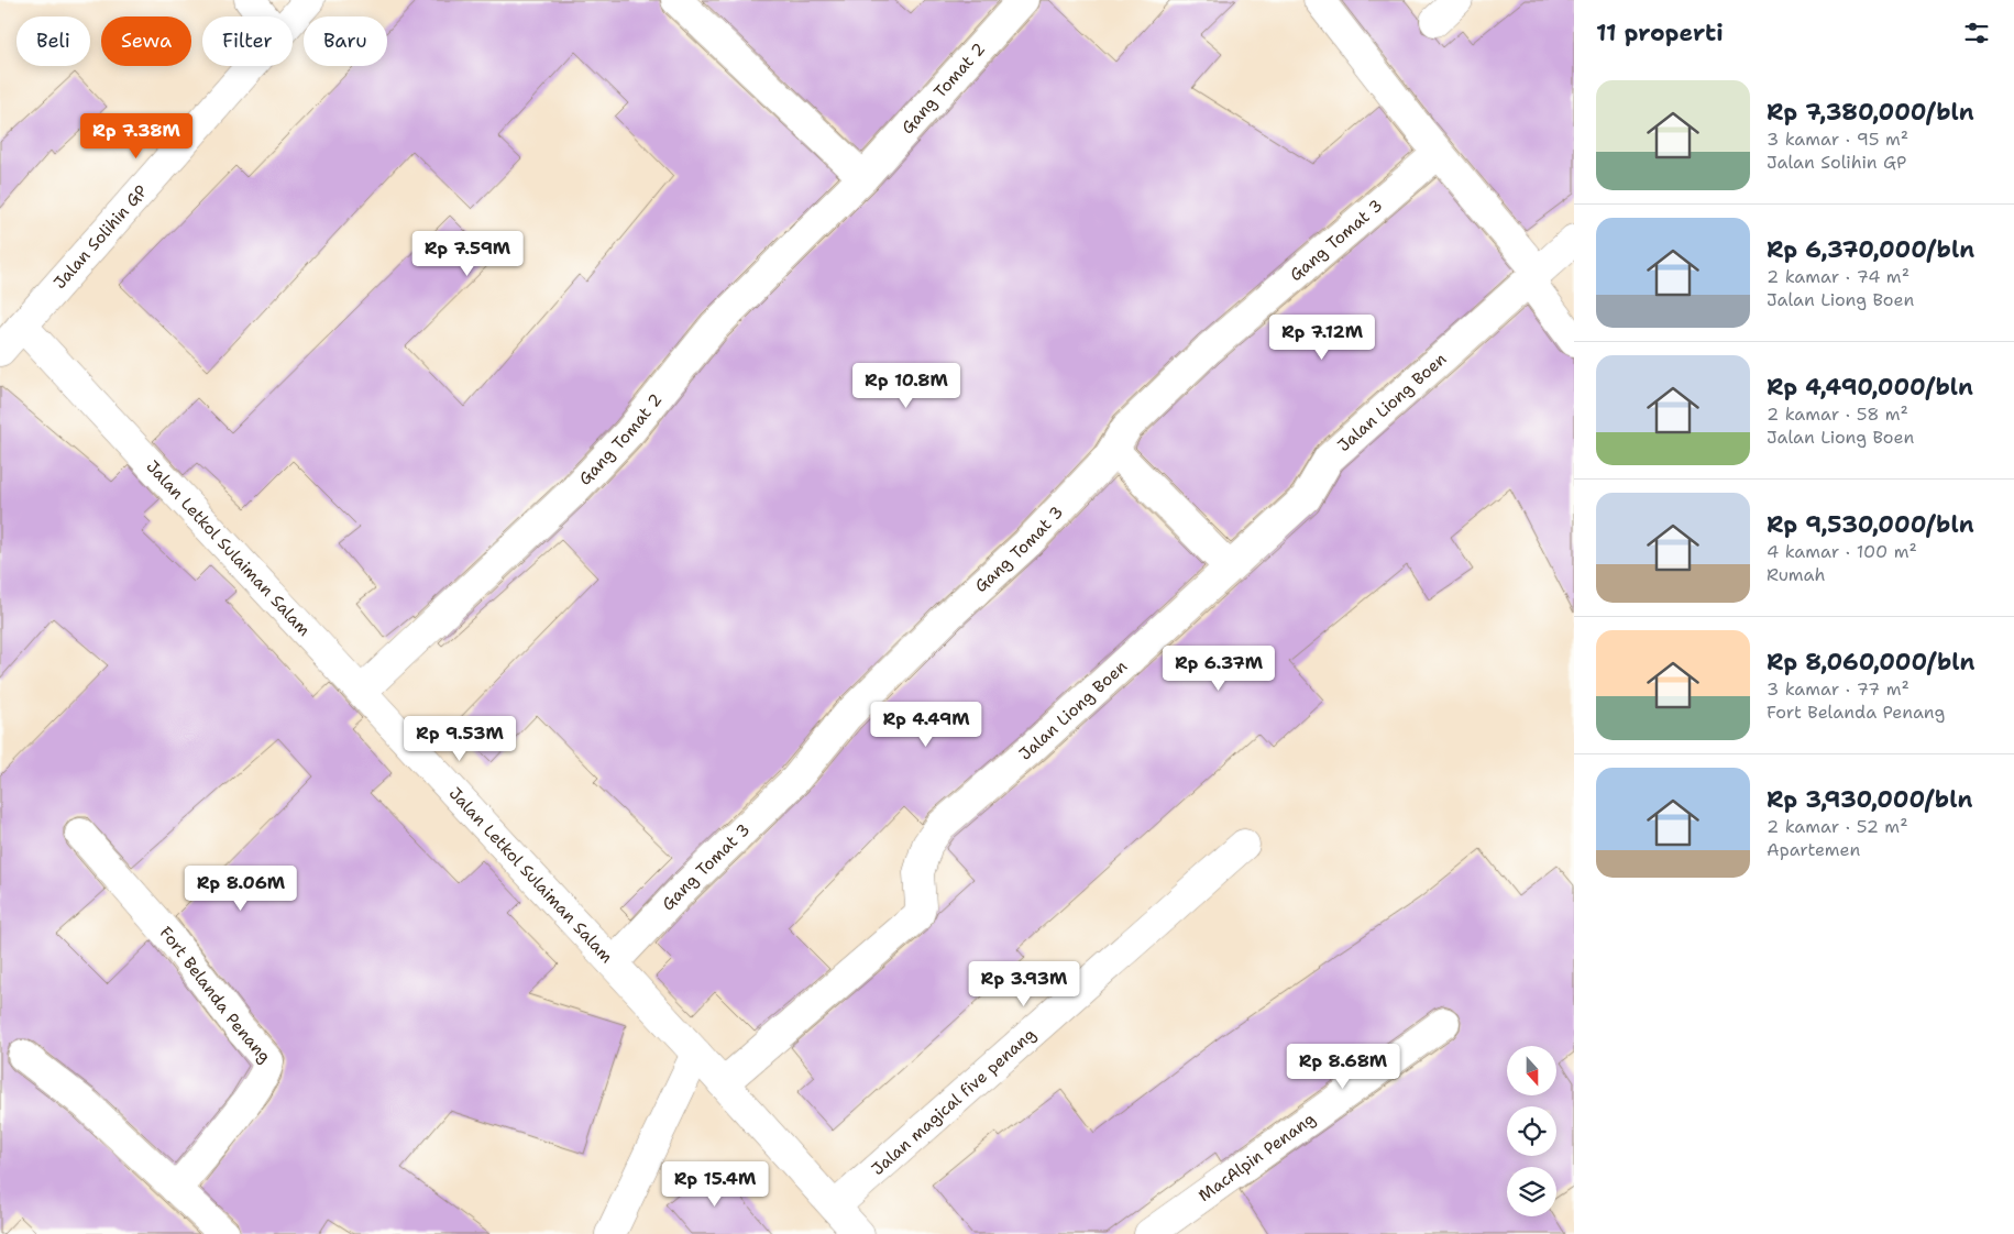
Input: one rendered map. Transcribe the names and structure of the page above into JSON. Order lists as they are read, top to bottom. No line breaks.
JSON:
{"streets":{"street":["Gang Tomat 2","Jalan Solihin GP","Gang Tomat 3","Jalan Liong Boen","Jalan Letkol Sulaiman Salam","Fort Belanda Penang","Jalan magical five penang","MacAlpin Penang"]},"crossings":[["Gang Tomat 2","Jalan Letkol Sulaiman Salam"],["Jalan Solihin GP","Jalan Letkol Sulaiman Salam"],["Gang Tomat 3","Jalan Letkol Sulaiman Salam"],["Jalan Liong Boen","Jalan Letkol Sulaiman Salam"],["Jalan Letkol Sulaiman Salam","Jalan magical five penang"]],"north":"bottom","page":{"heading":"11 properti","chip":["Beli","Sewa","Filter","Baru"],"list":[{"name":"Rp 7,380,000/bln","note":"3 kamar · 95 m² · Jalan Solihin GP"},{"name":"Rp 6,370,000/bln","note":"2 kamar · 74 m² · Jalan Liong Boen"},{"name":"Rp 4,490,000/bln","note":"2 kamar · 58 m² · Jalan Liong Boen"},{"name":"Rp 9,530,000/bln","note":"4 kamar · 100 m² · Rumah"},{"name":"Rp 8,060,000/bln","note":"3 kamar · 77 m² · Fort Belanda Penang"},{"name":"Rp 3,930,000/bln","note":"2 kamar · 52 m² · Apartemen"}],"price":["Rp 7.38M","Rp 7.59M","Rp 7.12M","Rp 10.8M","Rp 6.37M","Rp 4.49M","Rp 9.53M","Rp 8.06M","Rp 3.93M","Rp 8.68M","Rp 15.4M"]}}
